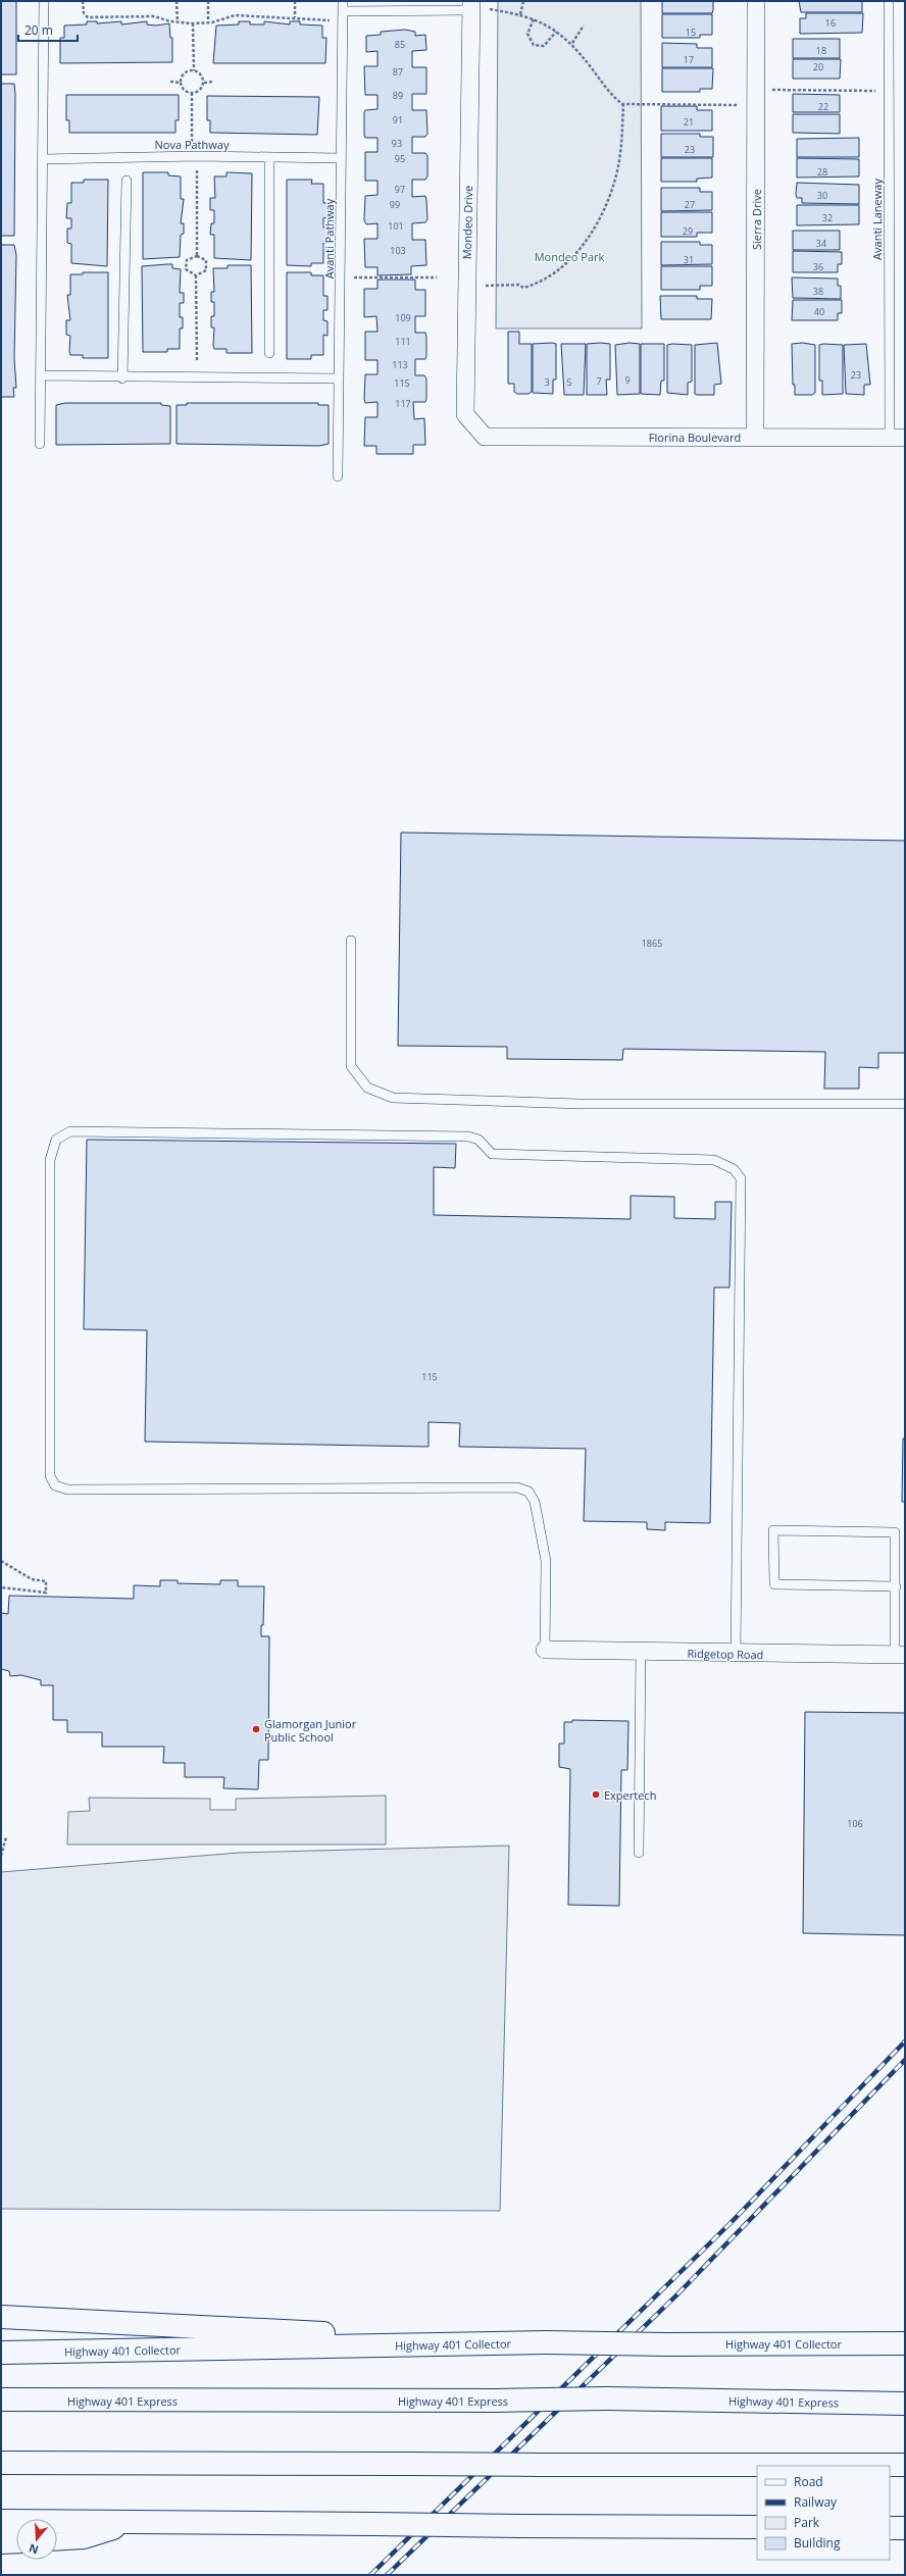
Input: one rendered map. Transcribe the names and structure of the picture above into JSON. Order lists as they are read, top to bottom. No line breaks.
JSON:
{"streets":{"highway":["Highway 401 Collector","Highway 401 Express"],"street":["Sierra Drive","Mondeo Drive","Florina Boulevard","Ridgetop Road"],"lane":["Nova Pathway","Avanti Laneway","Avanti Pathway"]},"crossings":[["Nova Pathway","Avanti Pathway"],["Sierra Drive","Florina Boulevard"],["Avanti Laneway","Florina Boulevard"],["Mondeo Drive","Florina Boulevard"]],"parks":["Mondeo Park"],"places":["Glamorgan Junior Public School","Expertech"],"house_numbers":["16","15","85","18","17","20","87","89","22","91","21","93","23","95","28","97","30","99","27","32","101","29","34","103","31","36","38","40","109","111","113","23","9","7","3","5","115","117","1865","115","106"],"legend":["Road","Railway","Park","Building"],"scale_bar":"20 m","north":"bottom"}
